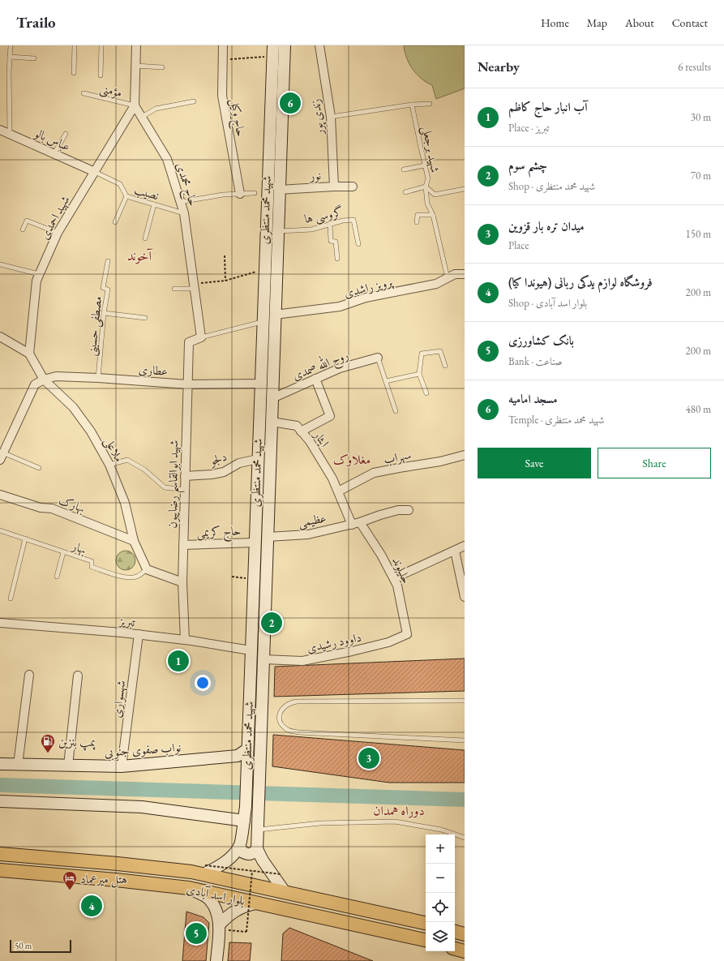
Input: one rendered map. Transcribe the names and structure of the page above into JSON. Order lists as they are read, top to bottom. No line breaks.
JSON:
{"streets":{"main road":["شهید محمد منتظری","نواب صفوی جنوبی","بلوار اسد آبادی"],"street":["زندی پور","حاج وکیل","عباس بالو","نور","حاج محمدی","شهید احمدی","پرویز راشدی","روح الله صمدی","عطاری","ایثار","ملاعلی","سهراب","دلجو","شهید ابوالقاسم رضاییون","بهارک","عظیمی","حاج کریمی","جلیلوند","تبریز","داوود رشیدی","شهسواری"],"lane":["مؤمنی","شهید برجعلی","نصیب","گروسی ها","مصطفی حسینی","بهار"]},"crossings":[["مؤمنی","حاج محمدی"],["مؤمنی","شهید احمدی"],["زندی پور","نور"],["عباس بالو","نصیب"],["عباس بالو","شهید احمدی"],["شهید برجعلی","پرویز راشدی"],["نور","شهید محمد منتظری"],["حاج محمدی","نصیب"],["حاج محمدی","شهید احمدی"],["حاج محمدی","شهید ابوالقاسم رضاییون"],["نصیب","شهید احمدی"],["شهید محمد منتظری","گروسی ها"],["شهید محمد منتظری","پرویز راشدی"],["شهید محمد منتظری","روح الله صمدی"],["شهید محمد منتظری","عطاری"],["شهید محمد منتظری","ایثار"],["شهید محمد منتظری","دلجو"],["شهید محمد منتظری","عظیمی"],["شهید محمد منتظری","حاج کریمی"],["شهید محمد منتظری","تبریز"],["شهید محمد منتظری","داوود رشیدی"],["شهید محمد منتظری","نواب صفوی جنوبی"],["شهید احمدی","ملاعلی"],["مصطفی حسینی","عطاری"],["عطاری","ملاعلی"],["عطاری","شهید ابوالقاسم رضاییون"],["ایثار","سهراب"],["ایثار","عظیمی"],["ایثار","جلیلوند"],["ملاعلی","بهارک"],["ملاعلی","بهار"],["دلجو","شهید ابوالقاسم رضاییون"],["شهید ابوالقاسم رضاییون","حاج کریمی"],["شهید ابوالقاسم رضاییون","تبریز"],["عظیمی","جلیلوند"],["جلیلوند","داوود رشیدی"],["تبریز","شهسواری"],["شهسواری","نواب صفوی جنوبی"]],"districts":["آخوند","مغلاوک","دوراه همدان"],"places":{"fuel station":["پمپ بنزین"],"hotel":["هتل میرعماد"]},"scale_bar":"50 m","page":{"header":"Trailo","nav":["Home","Map","About","Contact"],"heading":["Nearby","6 results"],"list":[{"mark":"1","name":"آب انبار حاج کاظم","note":"Place · تبریز","value":"30 m"},{"mark":"2","name":"چشم سوم","note":"Shop · شهید محمد منتظری","value":"70 m"},{"mark":"3","name":"میدان تره بار قزوین","note":"Place","value":"150 m"},{"mark":"4","name":"فروشگاه لوازم یدکی ربانی (هیوندا کیا)","note":"Shop · بلوار اسد آبادی","value":"200 m"},{"mark":"5","name":"بانک کشاورزی","note":"Bank · صناعت","value":"200 m"},{"mark":"6","name":"مسجد امامیه","note":"Temple · شهید محمد منتظری","value":"480 m"}],"pins":["6","2","1","3","4","5"],"buttons":["Save","Share"],"map_buttons":["+","−"],"scale":"50 m"}}
